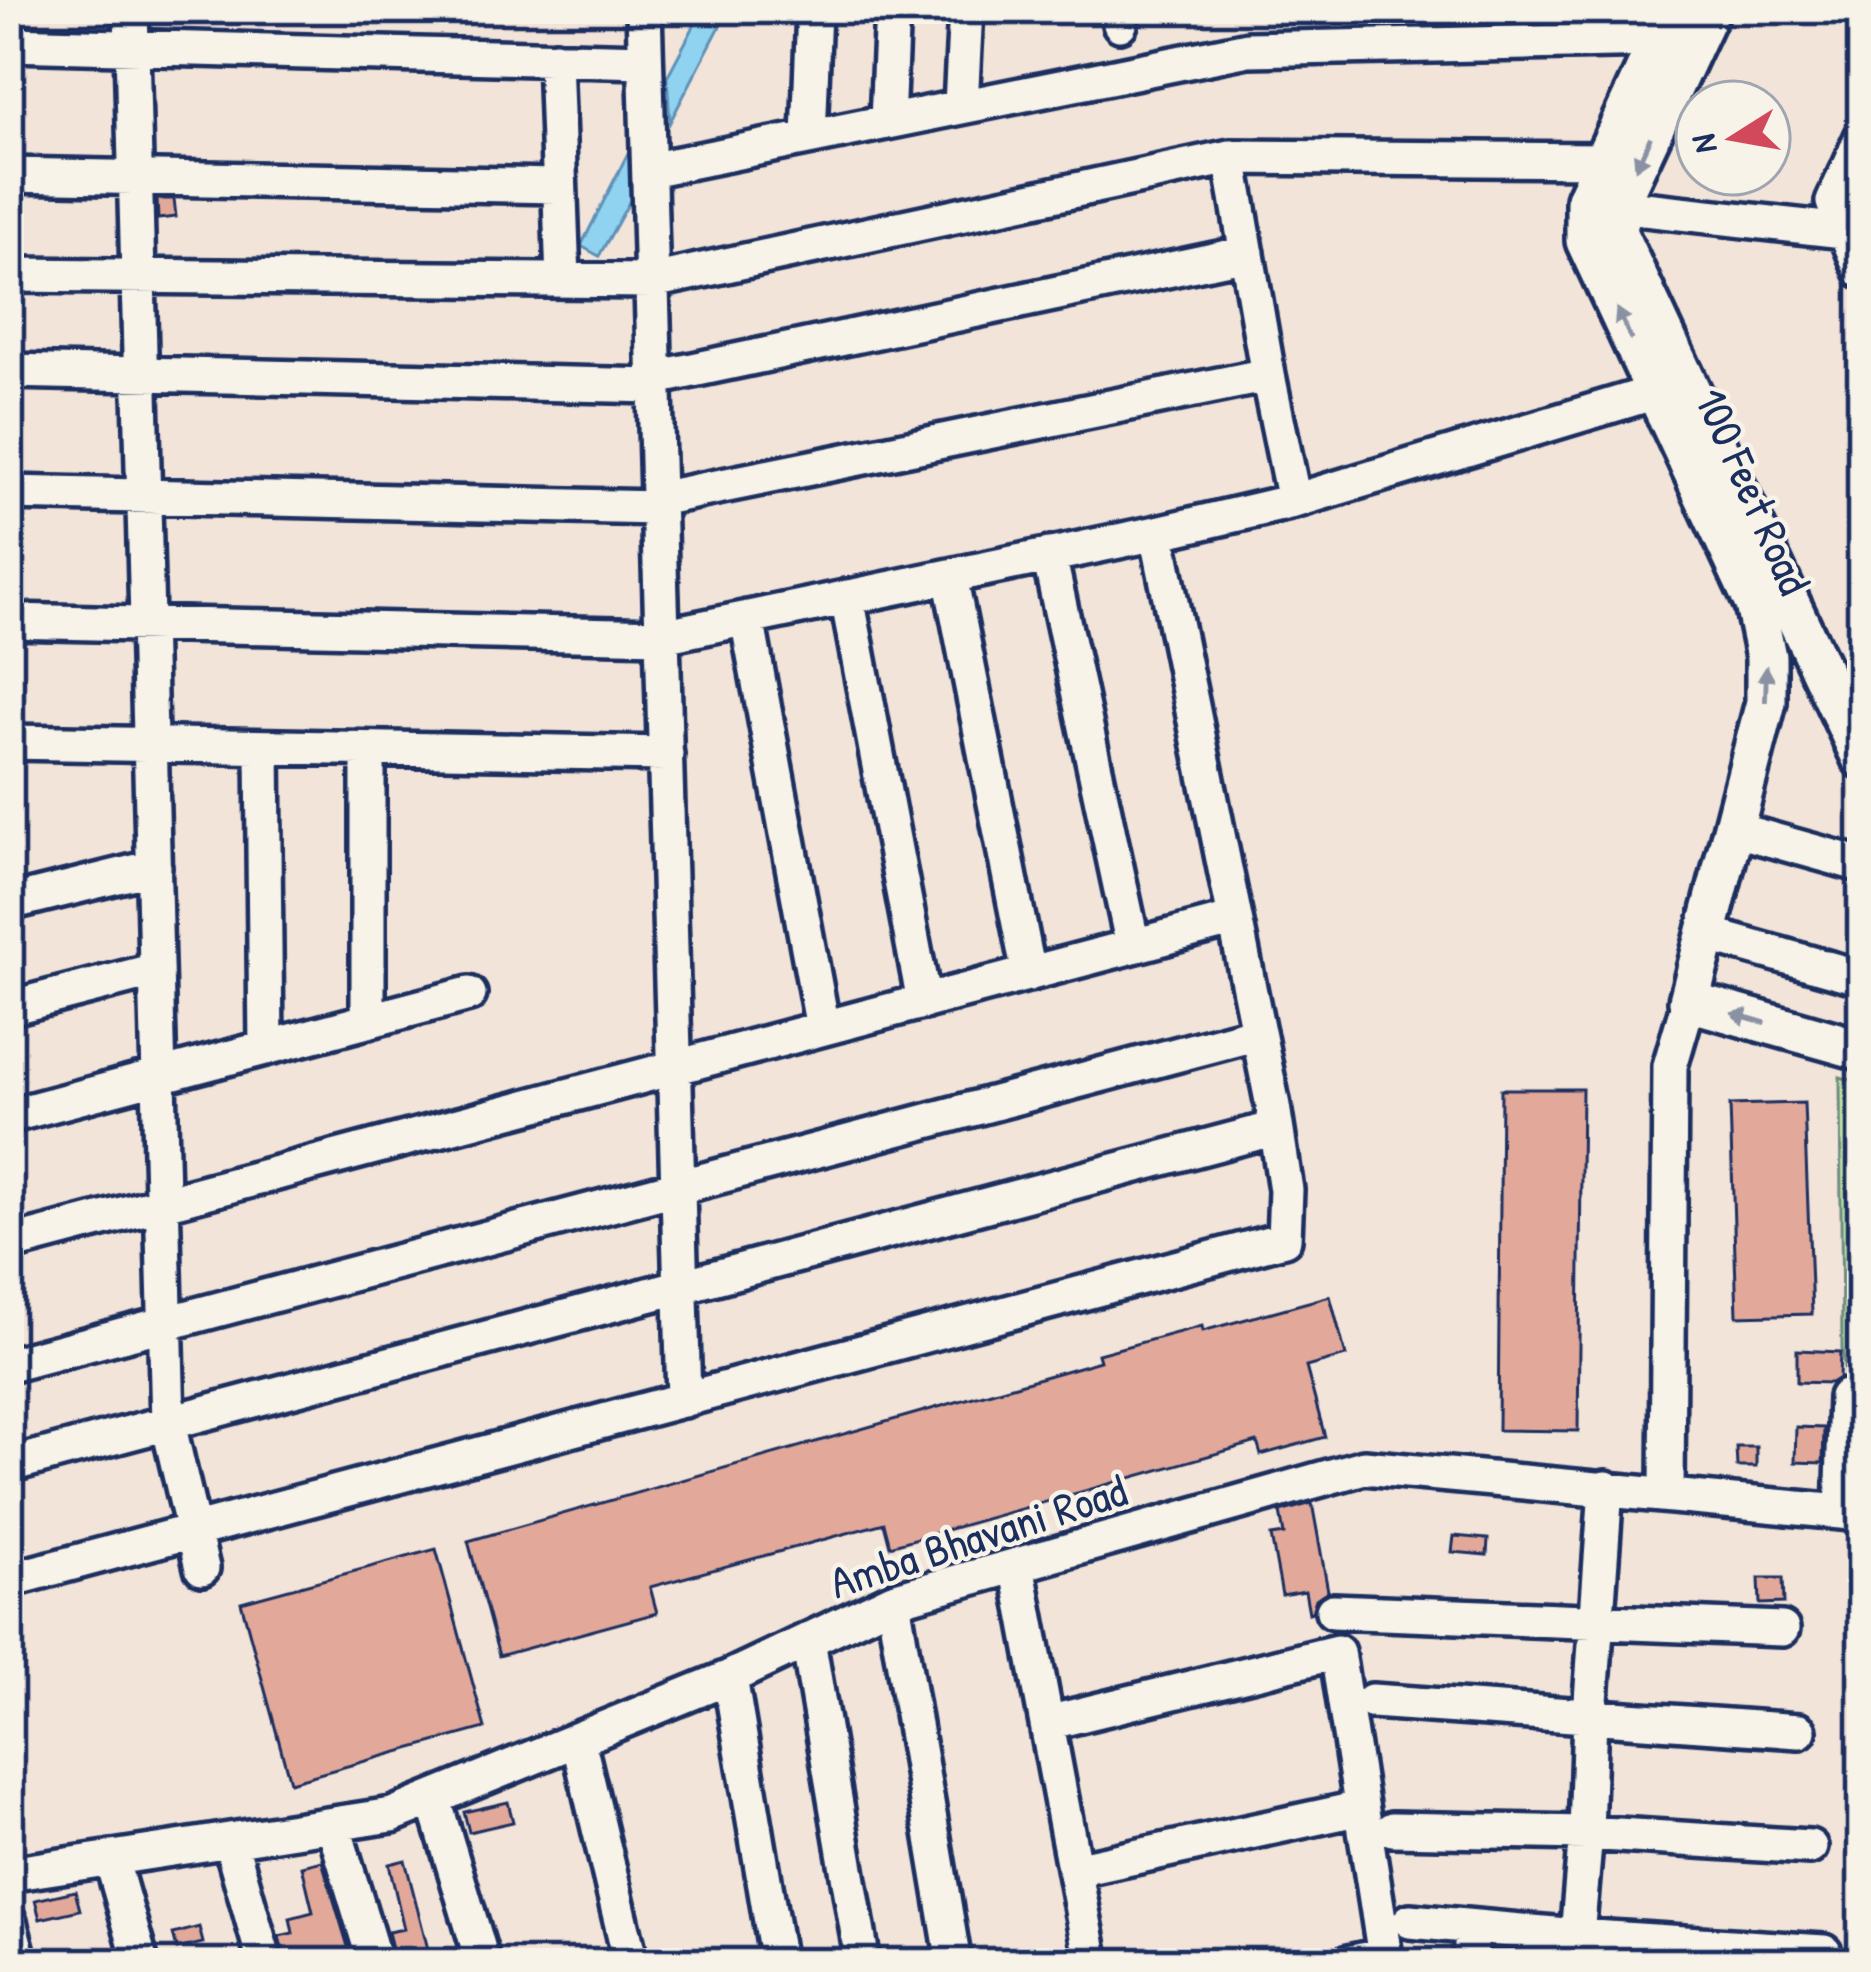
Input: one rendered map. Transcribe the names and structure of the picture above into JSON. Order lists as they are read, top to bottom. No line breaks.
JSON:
{"streets":{"main road":["100 Feet Road"],"street":["Amba Bhavani Road"]},"north":"left"}
